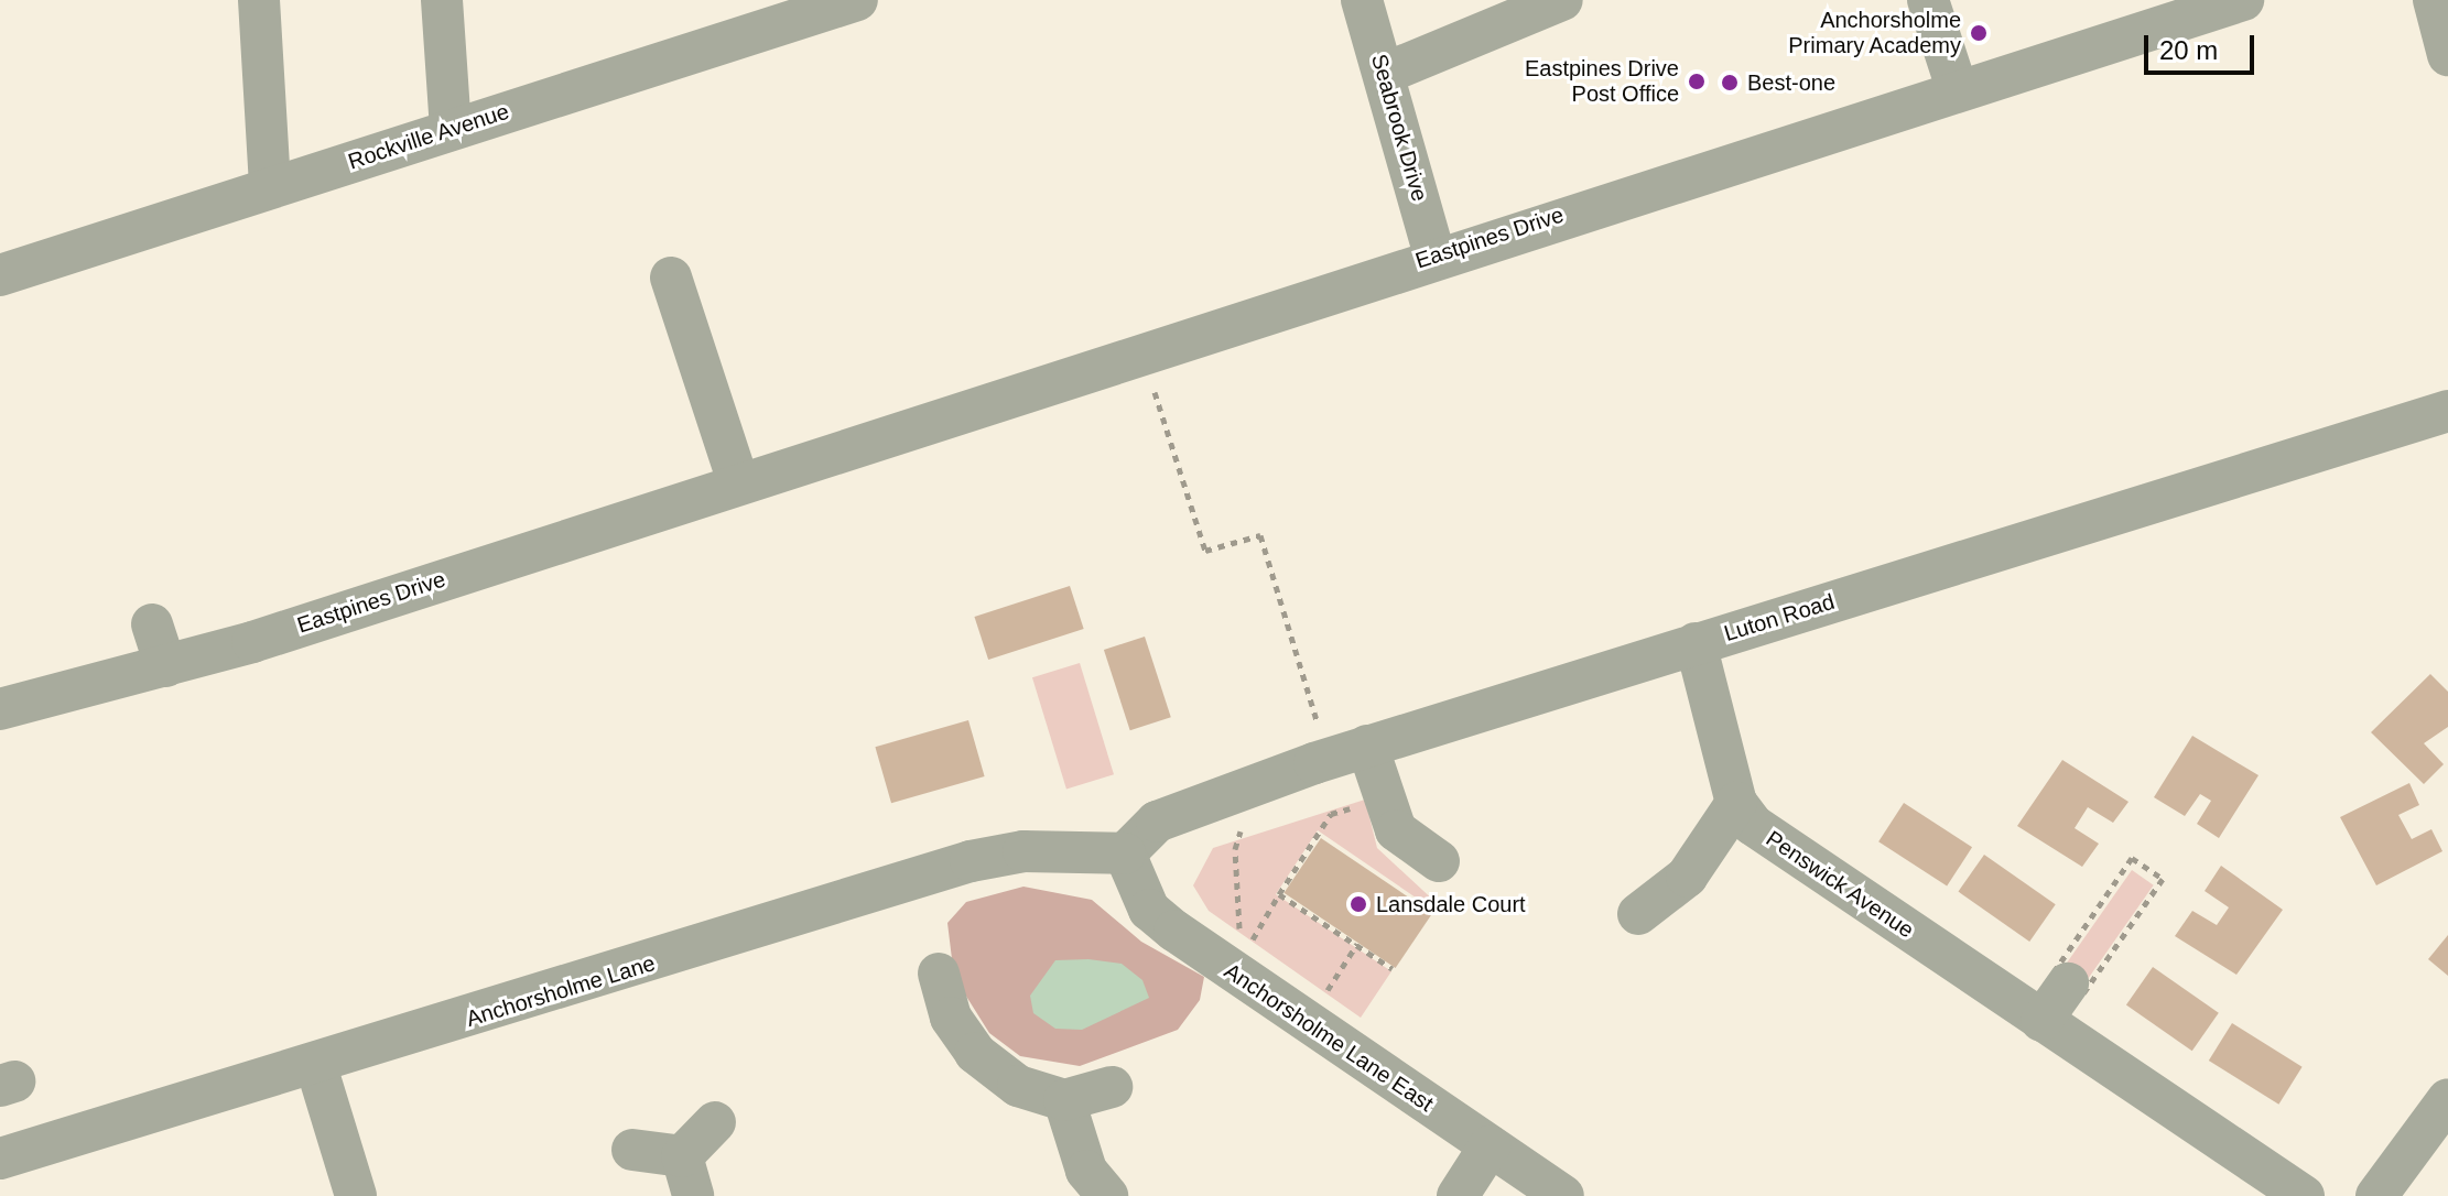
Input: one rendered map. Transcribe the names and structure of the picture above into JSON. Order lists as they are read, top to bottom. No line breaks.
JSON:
{"streets":{"street":["Seabrook Drive","Rockville Avenue","Eastpines Drive","Luton Road","Penswick Avenue","Anchorsholme Lane","Anchorsholme Lane East"]},"crossings":[["Seabrook Drive","Eastpines Drive"],["Luton Road","Penswick Avenue"],["Luton Road","Anchorsholme Lane"],["Luton Road","Anchorsholme Lane East"],["Anchorsholme Lane","Anchorsholme Lane East"]],"places":["Anchorsholme Primary Academy","Eastpines Drive Post Office","Best-one","Lansdale Court"],"scale_bar":"20 m"}
